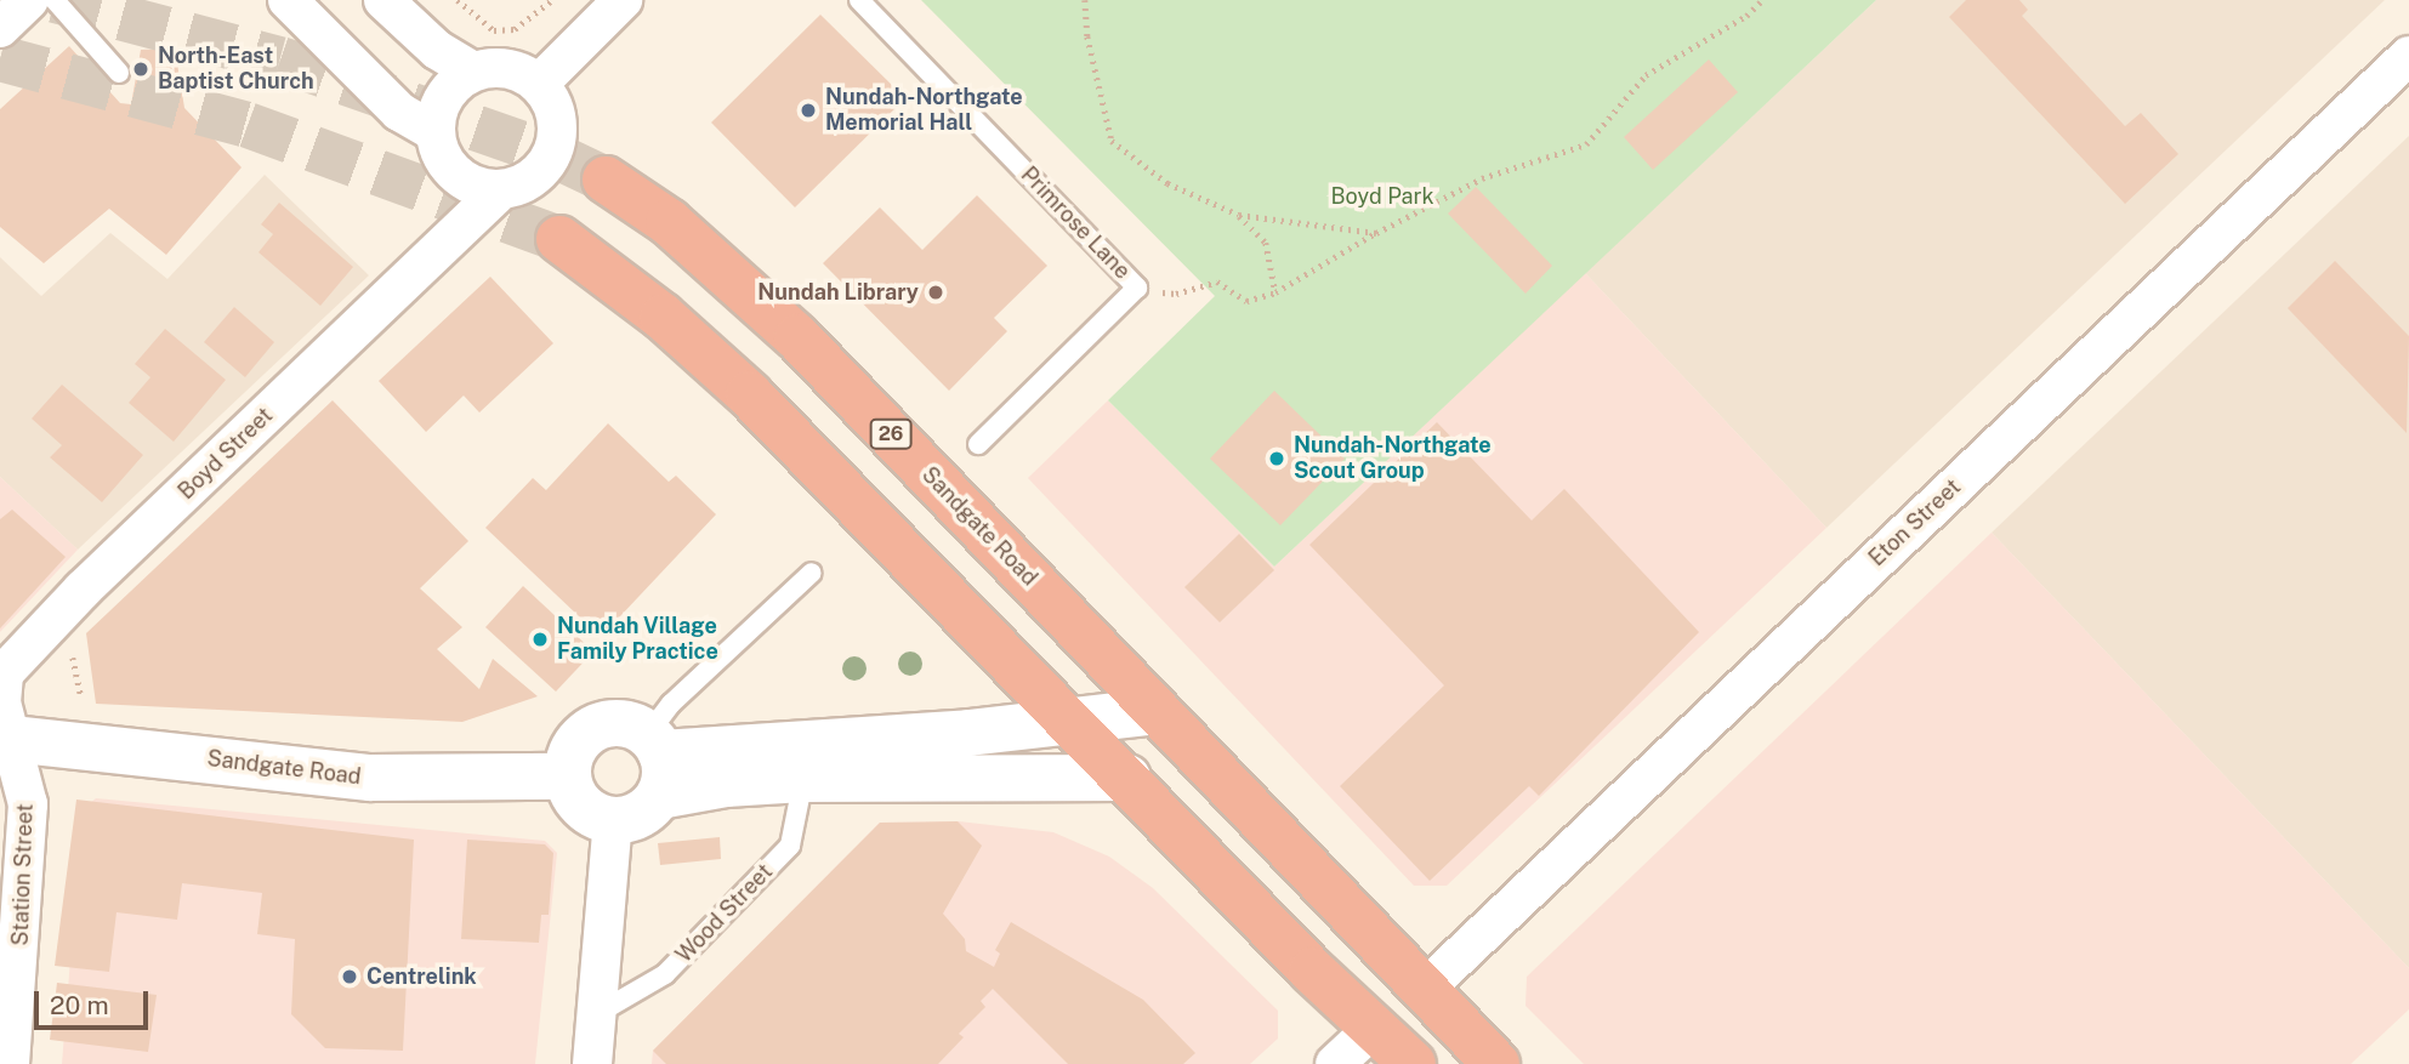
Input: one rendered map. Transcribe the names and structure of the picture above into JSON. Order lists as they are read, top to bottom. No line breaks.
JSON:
{"streets":{"highway":["26","Sandgate Road"],"street":["Boyd Street","Eton Street","Station Street"],"lane":["Primrose Lane","Wood Street"]},"crossings":[["Boyd Street","Sandgate Road"],["Boyd Street","Station Street"],["Eton Street","Sandgate Road"],["Sandgate Road","Station Street"]],"parks":["Boyd Park"],"places":["North-East Baptist Church","Nundah-Northgate Memorial Hall","Nundah Library","Nundah-Northgate Scout Group","Nundah Village Family Practice","Centrelink"],"scale_bar":"20 m"}
